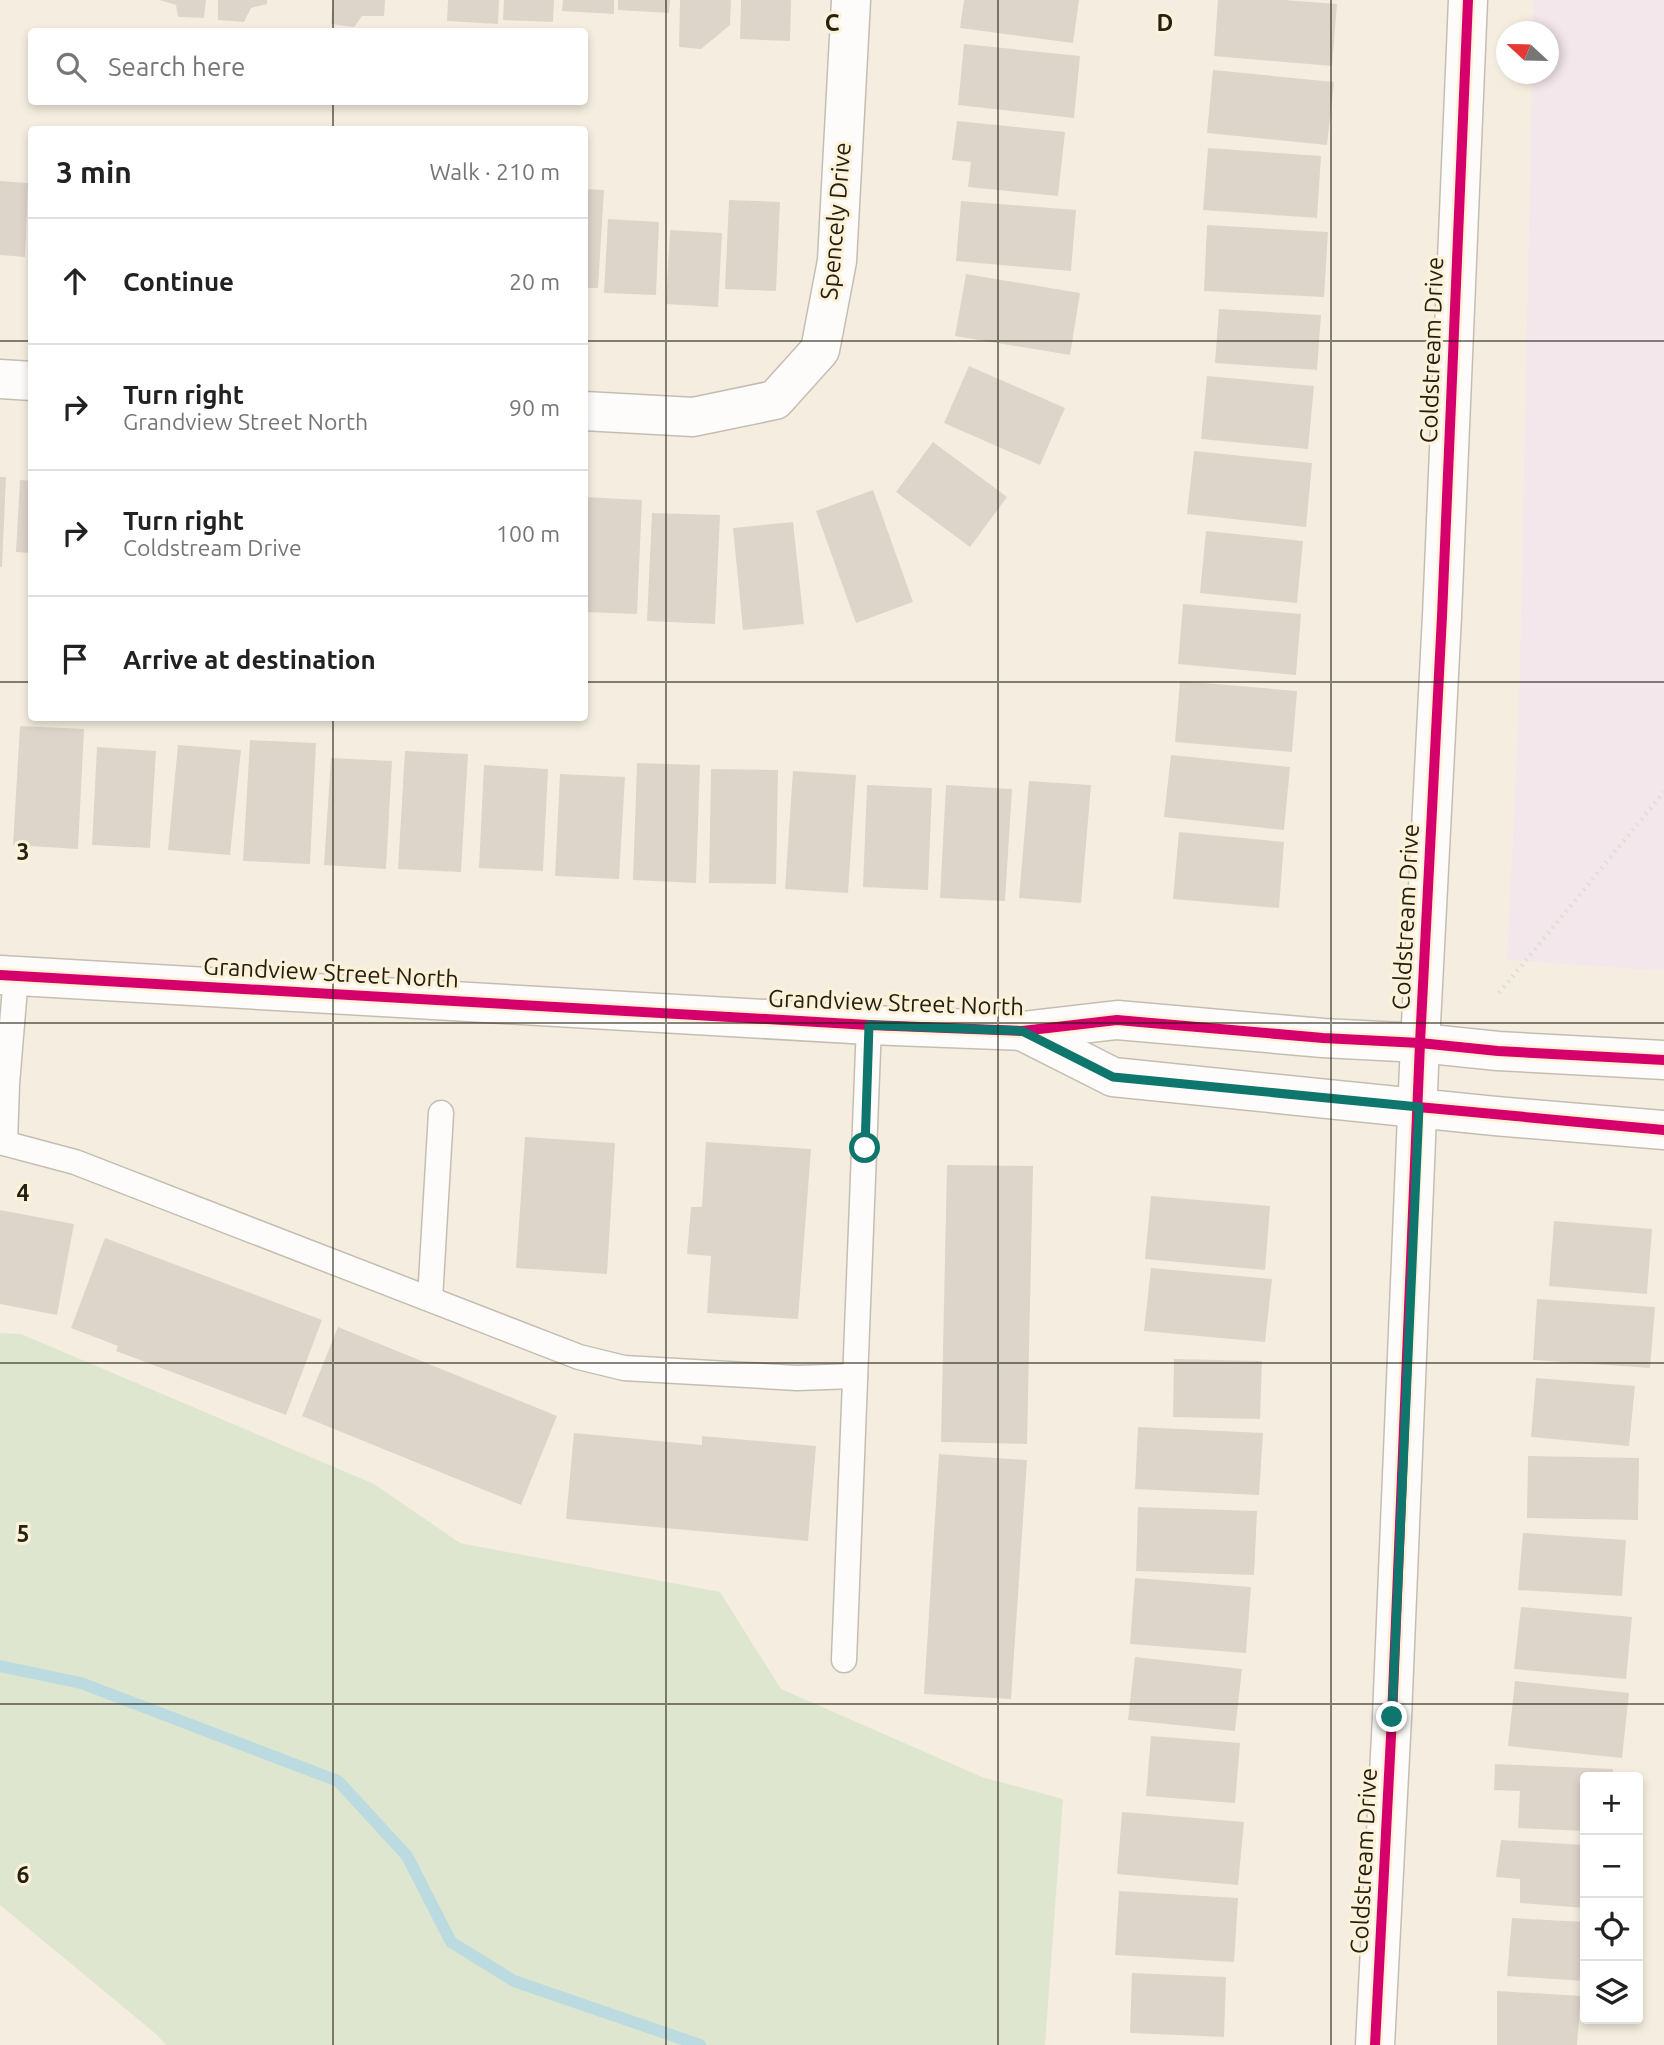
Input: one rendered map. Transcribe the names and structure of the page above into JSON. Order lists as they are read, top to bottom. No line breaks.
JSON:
{"streets":{"street":["Spencely Drive","Coldstream Drive","Grandview Street North"]},"crossings":[["Coldstream Drive","Grandview Street North"]],"north":"left","page":{"search":"Search here","heading":["3 min","Walk · 210 m"],"list":[["Continue","20 m"],["Turn right","Grandview Street North","90 m"],["Turn right","Coldstream Drive","100 m"],"Arrive at destination"],"map_buttons":["+","−"]},"grid":{"columns":["C","D"],"rows":["3","4","5","6"]}}
